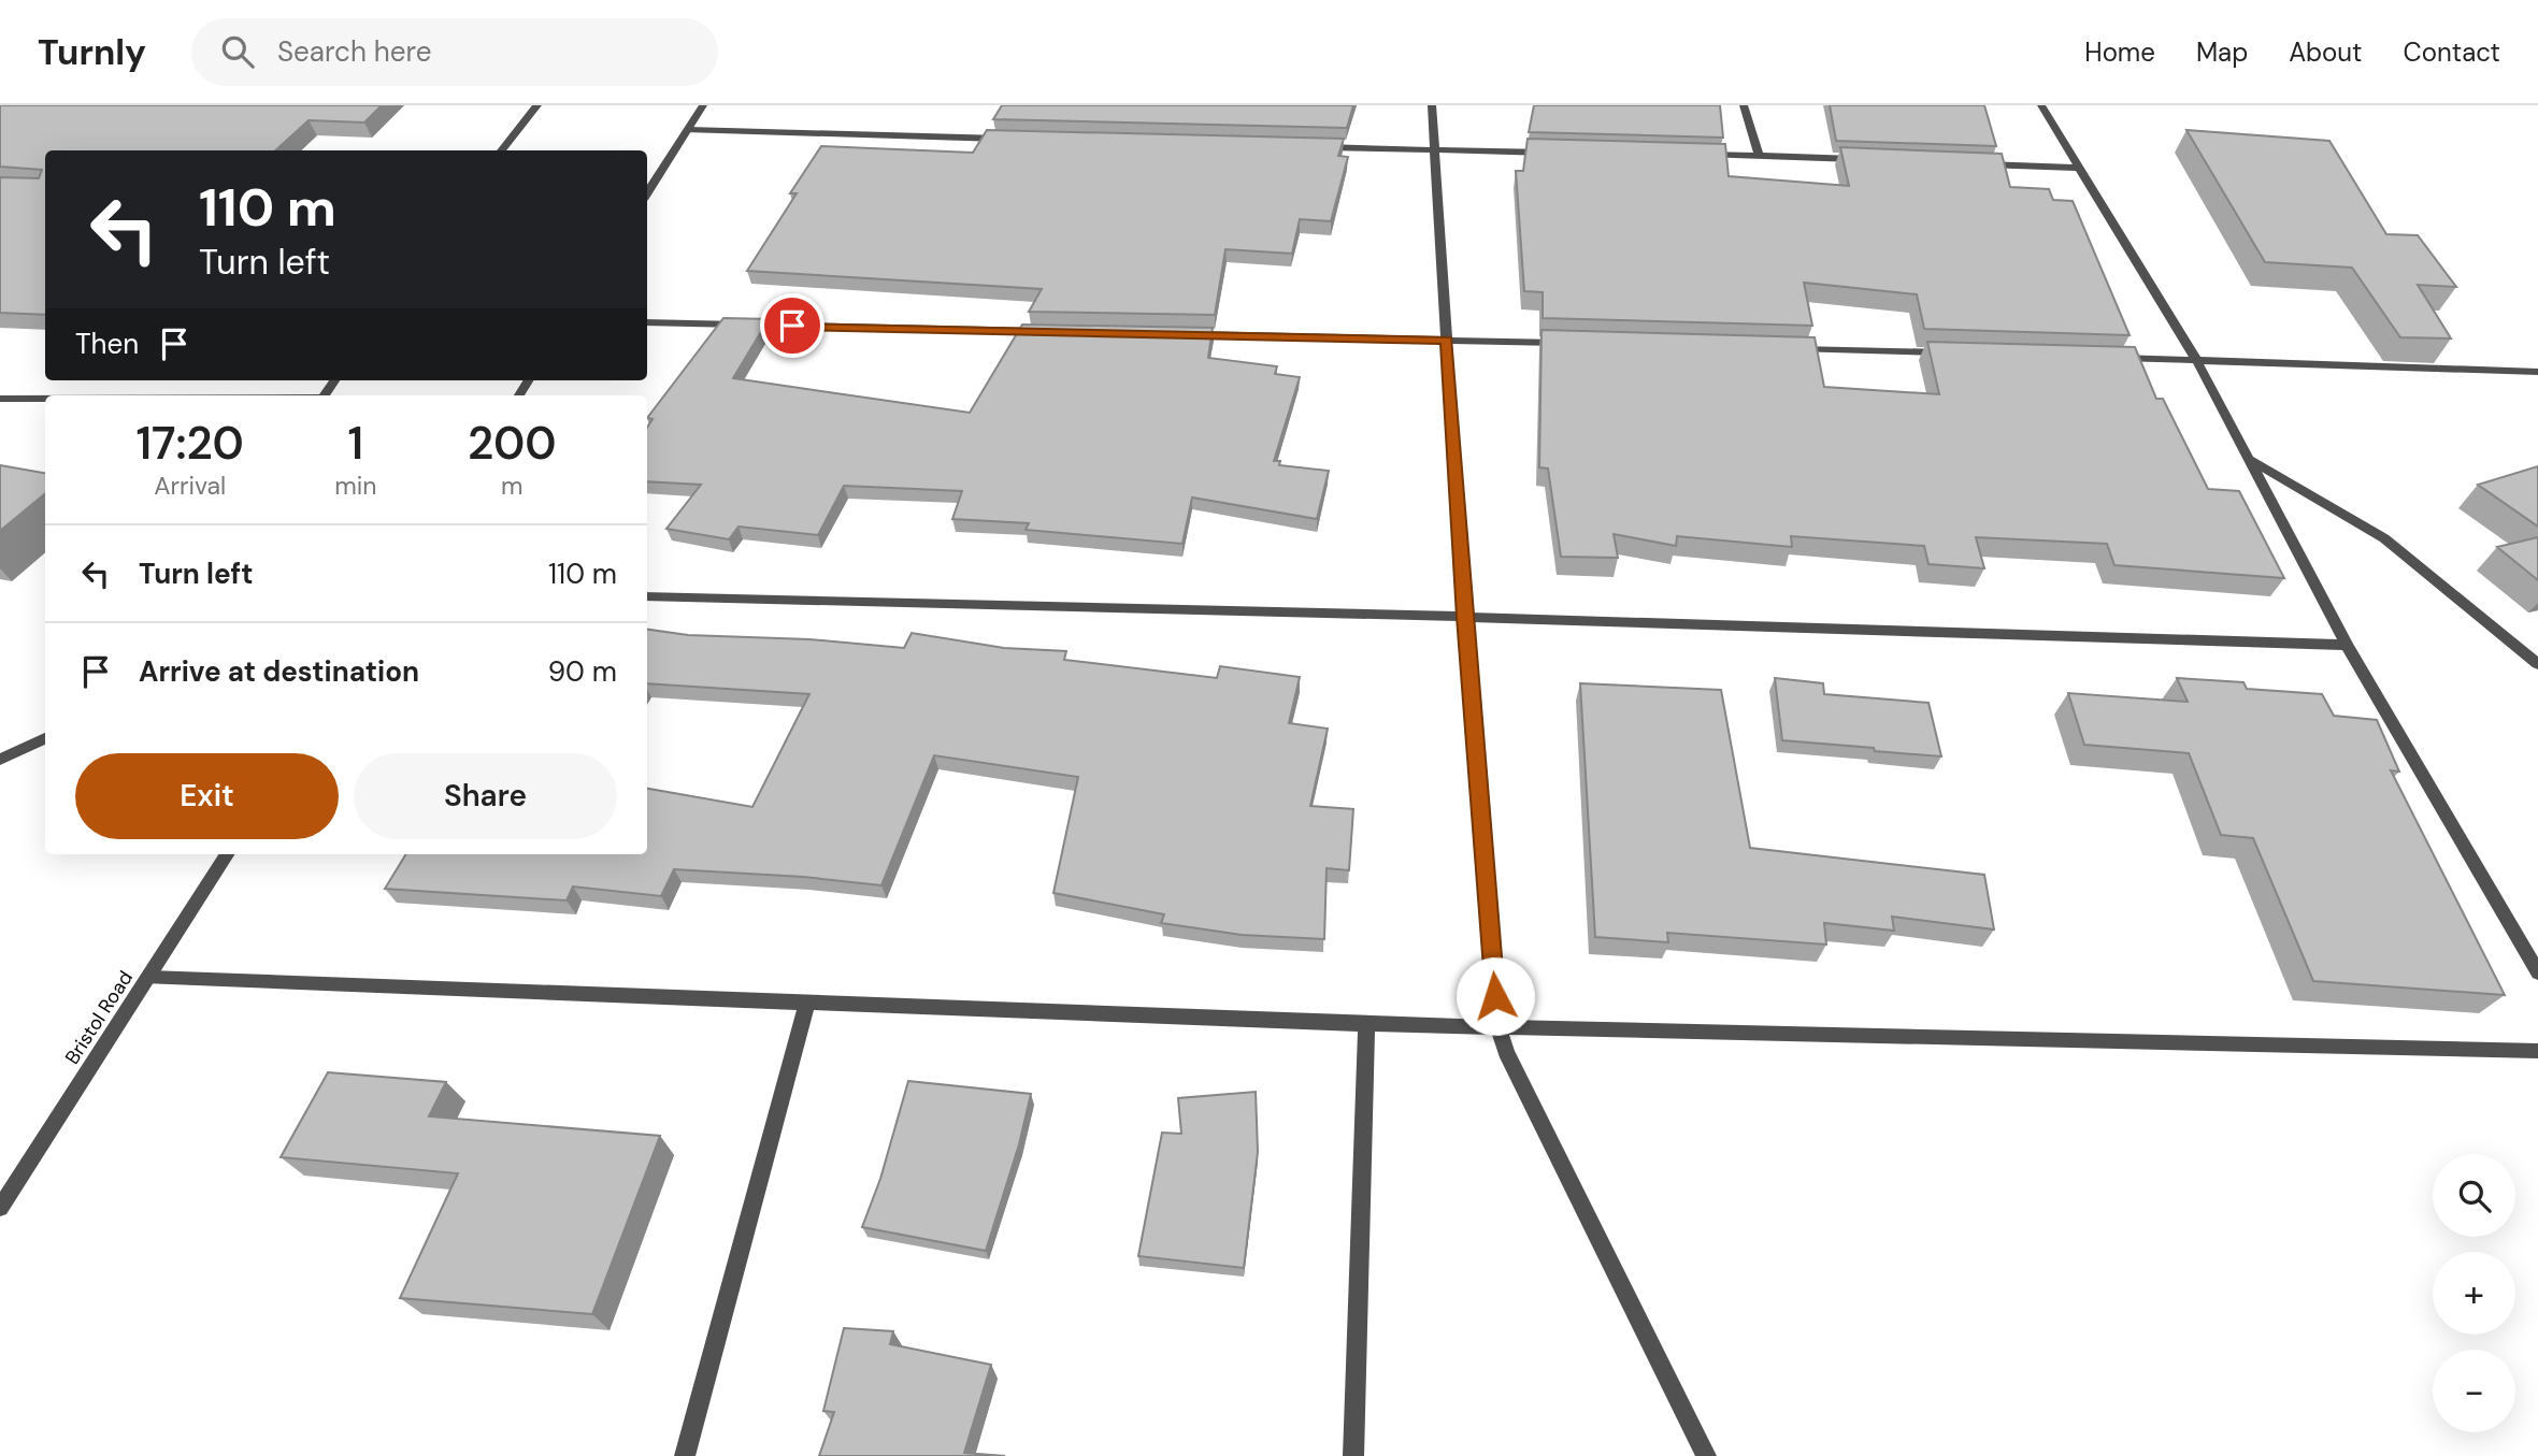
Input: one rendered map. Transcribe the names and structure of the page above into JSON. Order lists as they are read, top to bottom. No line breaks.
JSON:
{"streets":{"street":["Bristol Road"]},"page":{"header":"Turnly","search":"Search here","nav":["Home","Map","About","Contact"],"turn":["110 m","Turn left"],"then":"Then","eta":["17:20","Arrival","1","min","200","m"],"list":[{"name":"Turn left","value":"110 m"},{"name":"Arrive at destination","value":"90 m"}],"buttons":["Exit","Share"],"map_buttons":["+","−"]}}
